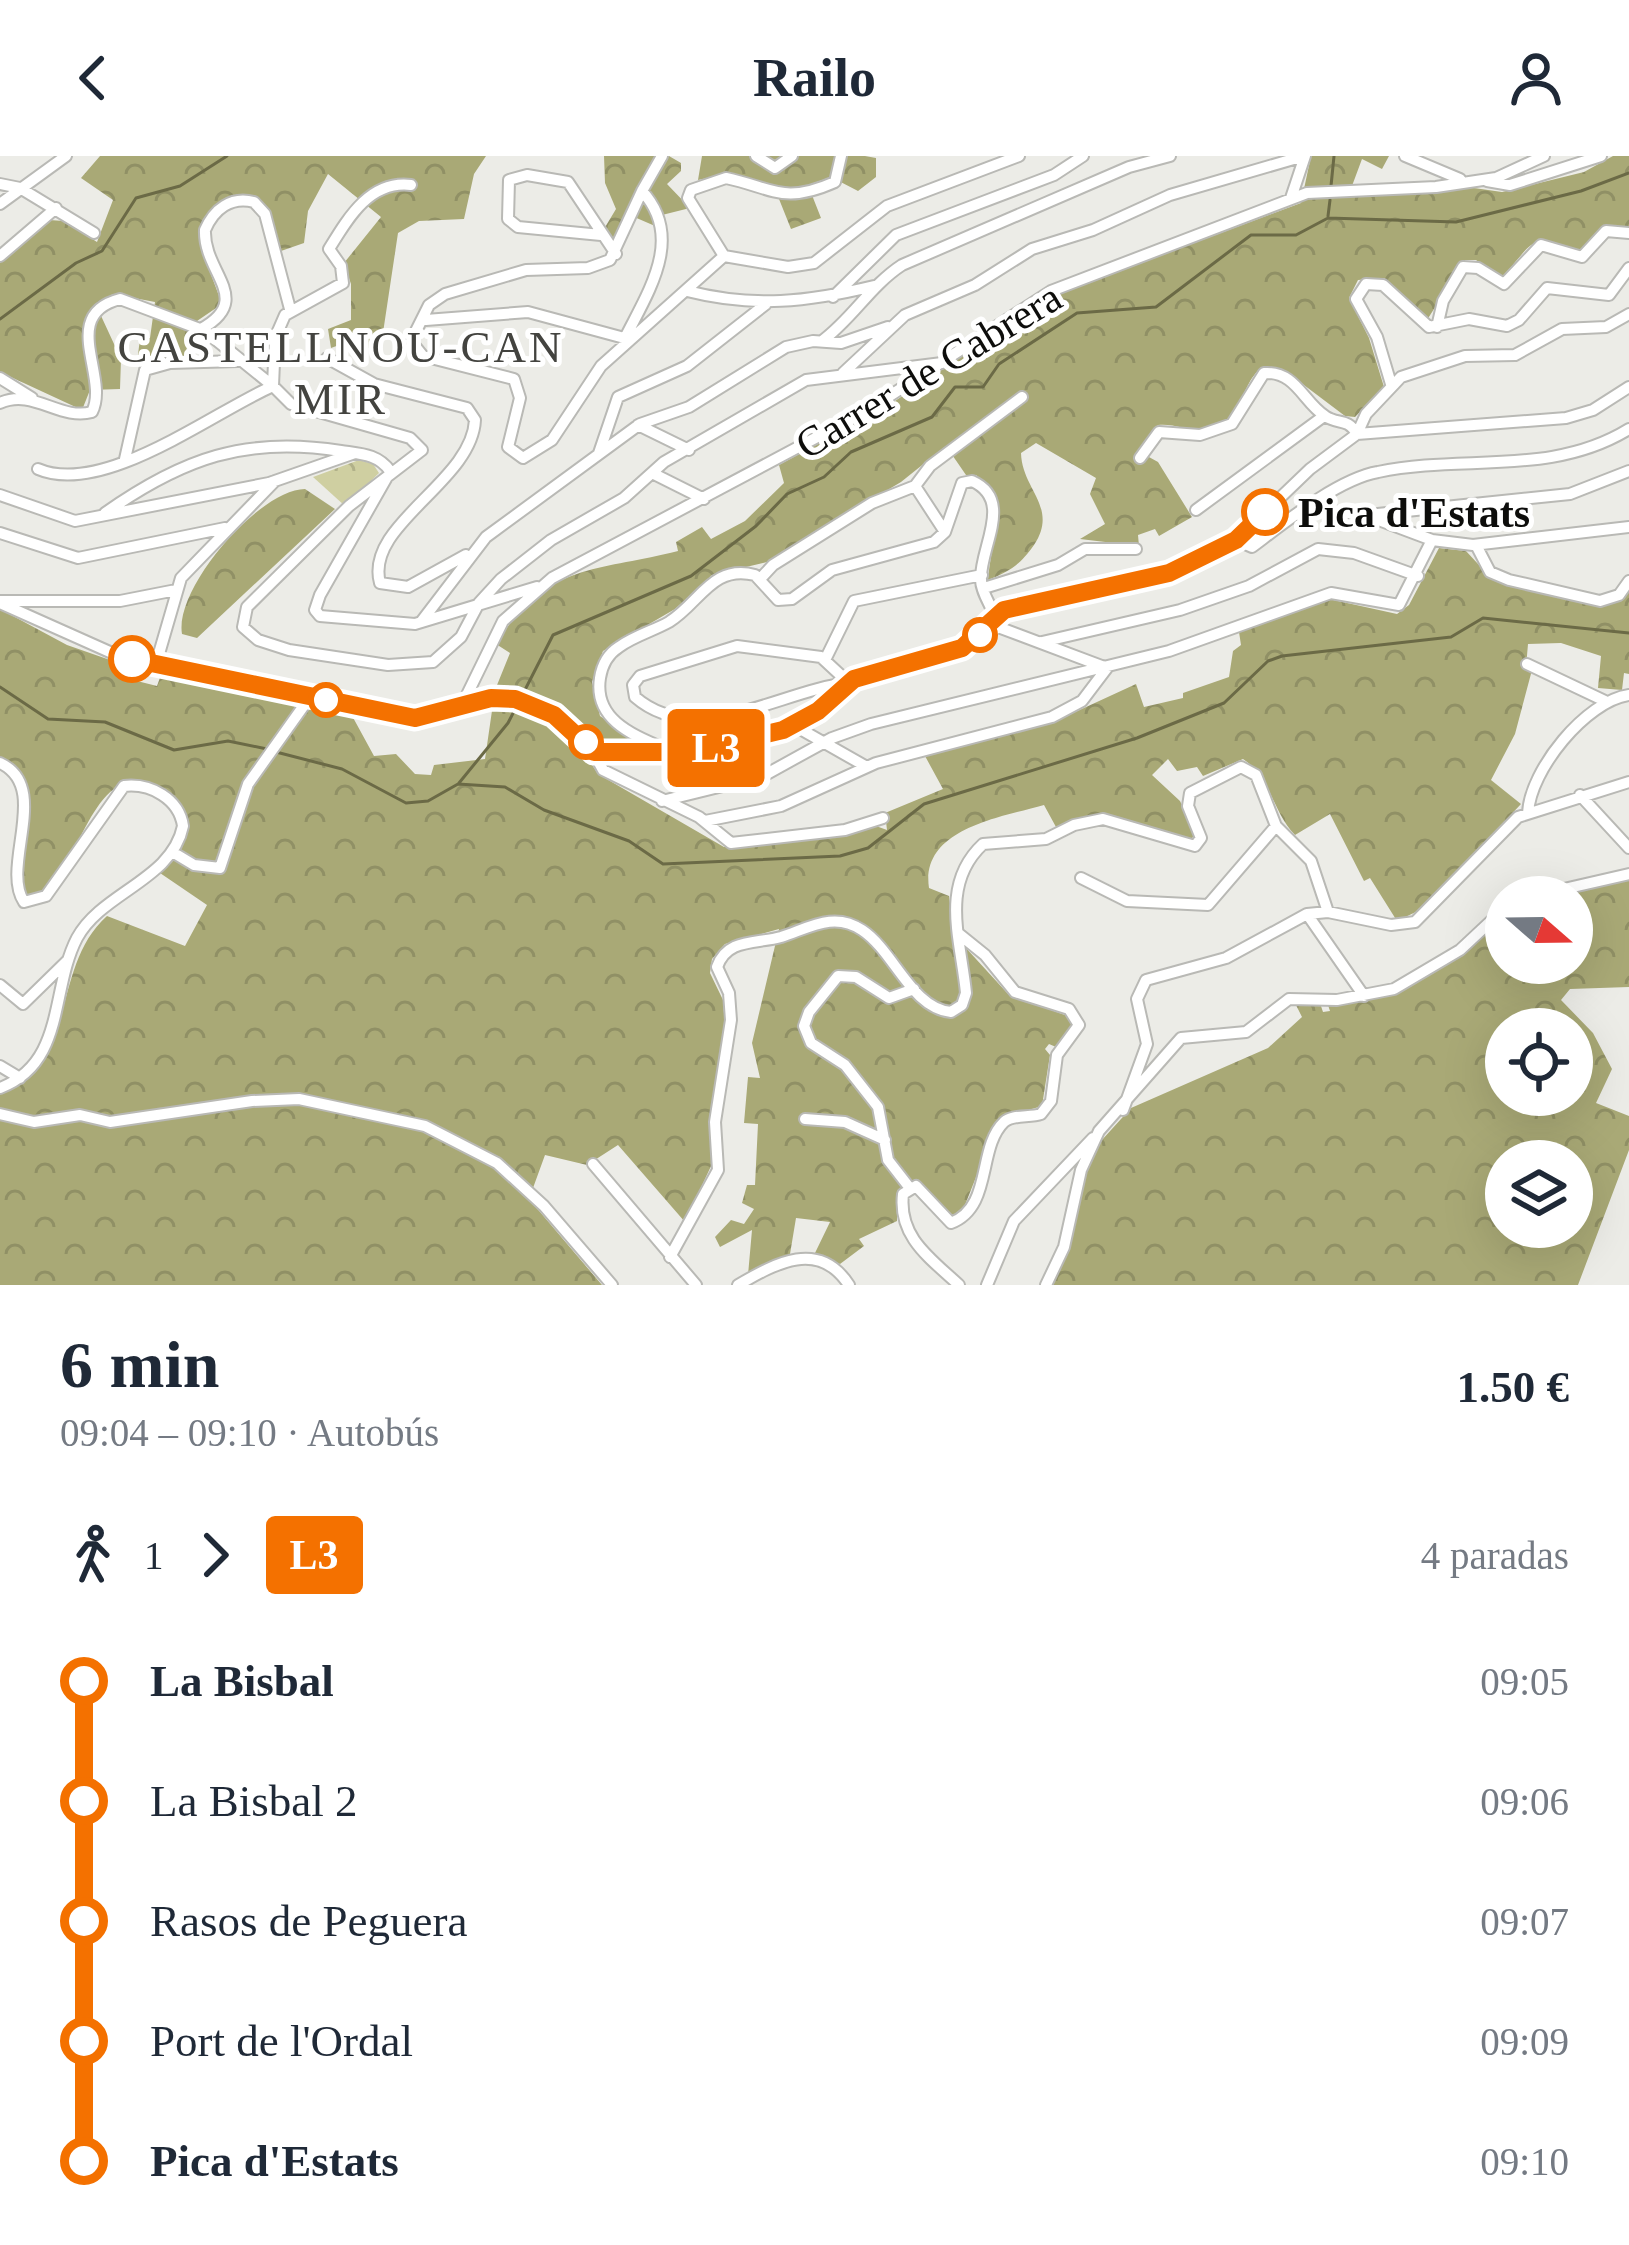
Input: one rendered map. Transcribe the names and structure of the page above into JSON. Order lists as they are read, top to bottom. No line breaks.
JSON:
{"streets":{"street":["Carrer de Cabrera"]},"districts":["CASTELLNOU-CAN MIR"],"places":["Pica d'Estats"],"lines":["bus line L3"],"north":"right","page":{"header":"Railo","on_map":"L3","heading":["6 min","09:04 – 09:10 · Autobús","1.50 €"],"legs":["1","L3","4 paradas"],"list":[{"name":"La Bisbal","value":"09:05"},{"name":"La Bisbal 2","value":"09:06"},{"name":"Rasos de Peguera","value":"09:07"},{"name":"Port de l'Ordal","value":"09:09"},{"name":"Pica d'Estats","value":"09:10"}]}}
